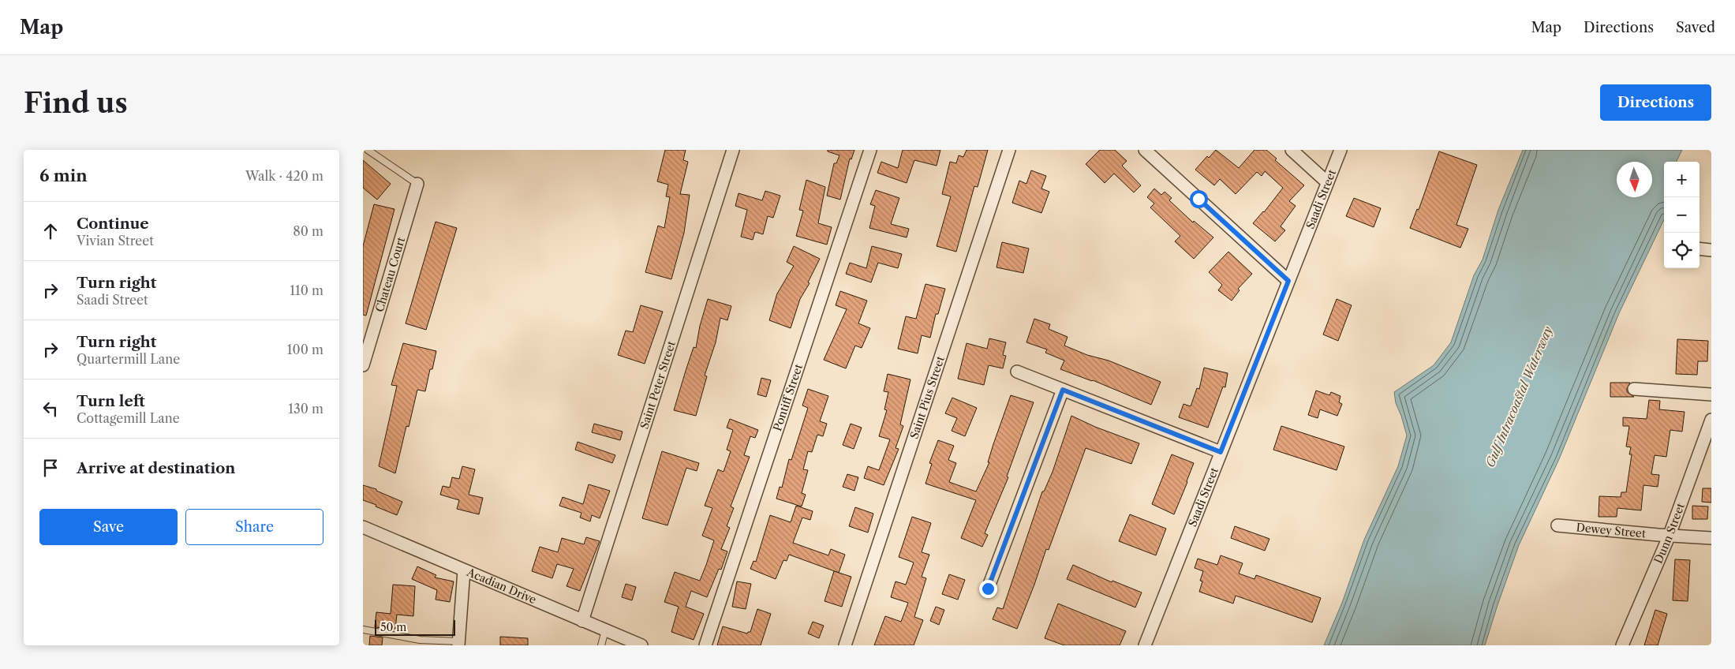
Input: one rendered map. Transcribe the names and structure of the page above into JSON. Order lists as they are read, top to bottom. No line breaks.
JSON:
{"streets":{"street":["Saadi Street","Chateau Court","Saint Peter Street","Pontiff Street","Saint Pius Street","Dewey Street","Dunn Street","Acadian Drive"]},"crossings":[["Saint Peter Street","Acadian Drive"],["Dewey Street","Dunn Street"]],"water":["Gulf Intracoastal Waterway"],"scale_bar":"50 m","north":"bottom","page":{"header":"Map","nav":["Map","Directions","Saved"],"buttons":["Directions",["Save","Share"]],"title":"Find us","heading":["6 min","Walk · 420 m"],"map_buttons":["+","−"],"list":[["Continue","Vivian Street","80 m"],["Turn right","Saadi Street","110 m"],["Turn right","Quartermill Lane","100 m"],["Turn left","Cottagemill Lane","130 m"],"Arrive at destination"],"scale":"50 m"}}
